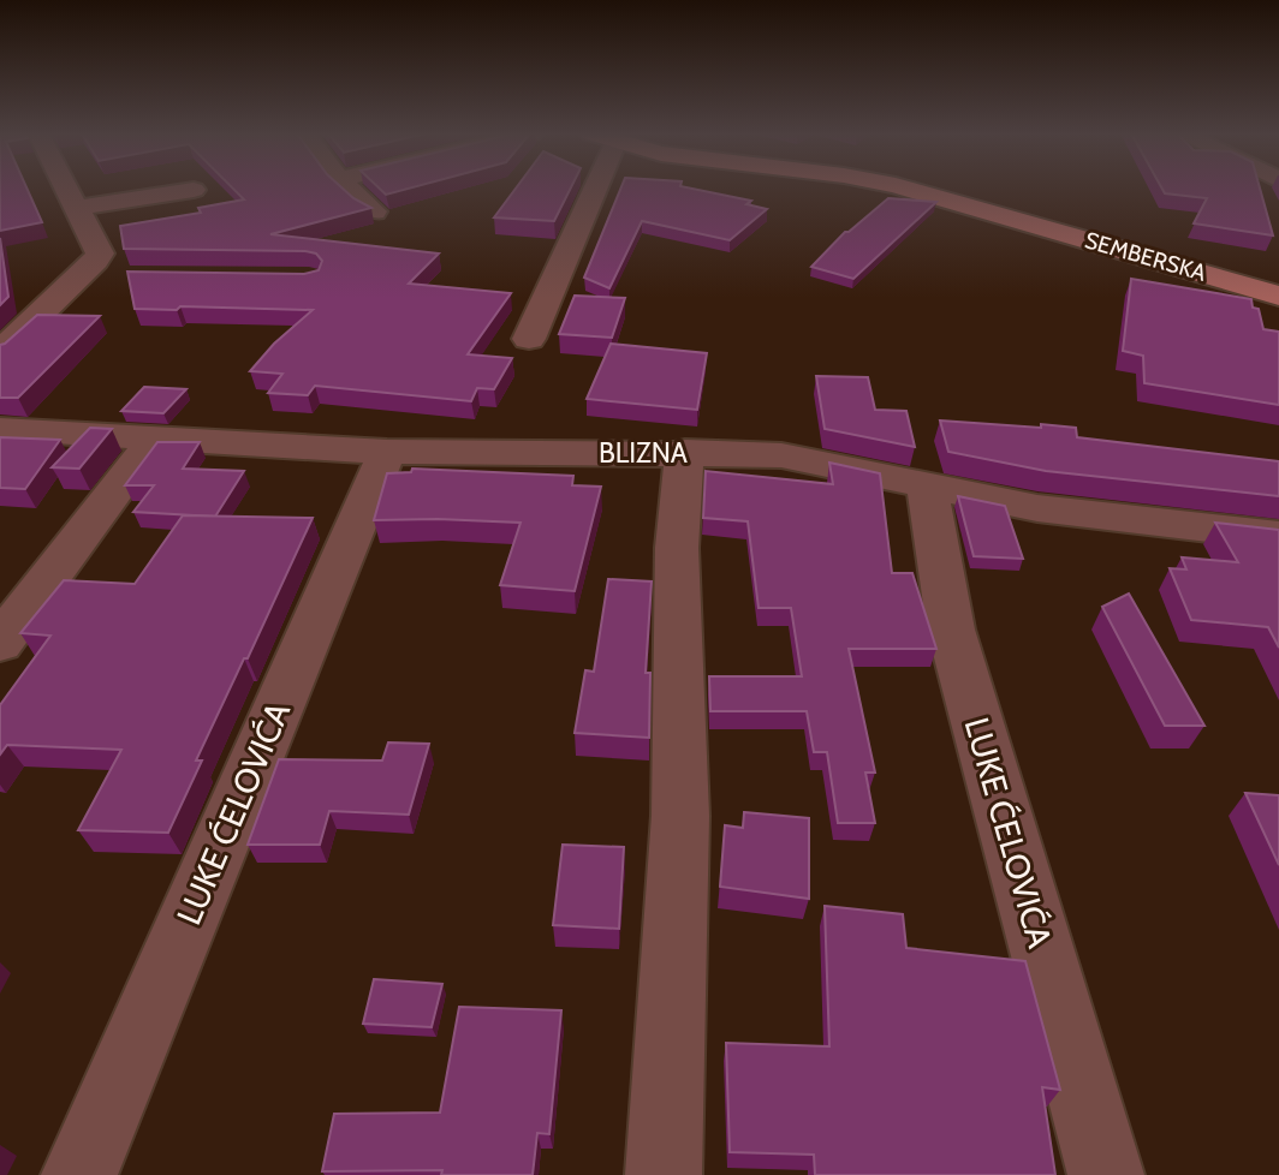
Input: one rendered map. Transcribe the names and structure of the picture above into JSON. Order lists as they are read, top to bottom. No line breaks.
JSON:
{"streets":{"main road":["SEMBERSKA"],"street":["BLIZNA","LUKE ĆELOVIĆA"]},"crossings":[["BLIZNA","LUKE ĆELOVIĆA"]]}
